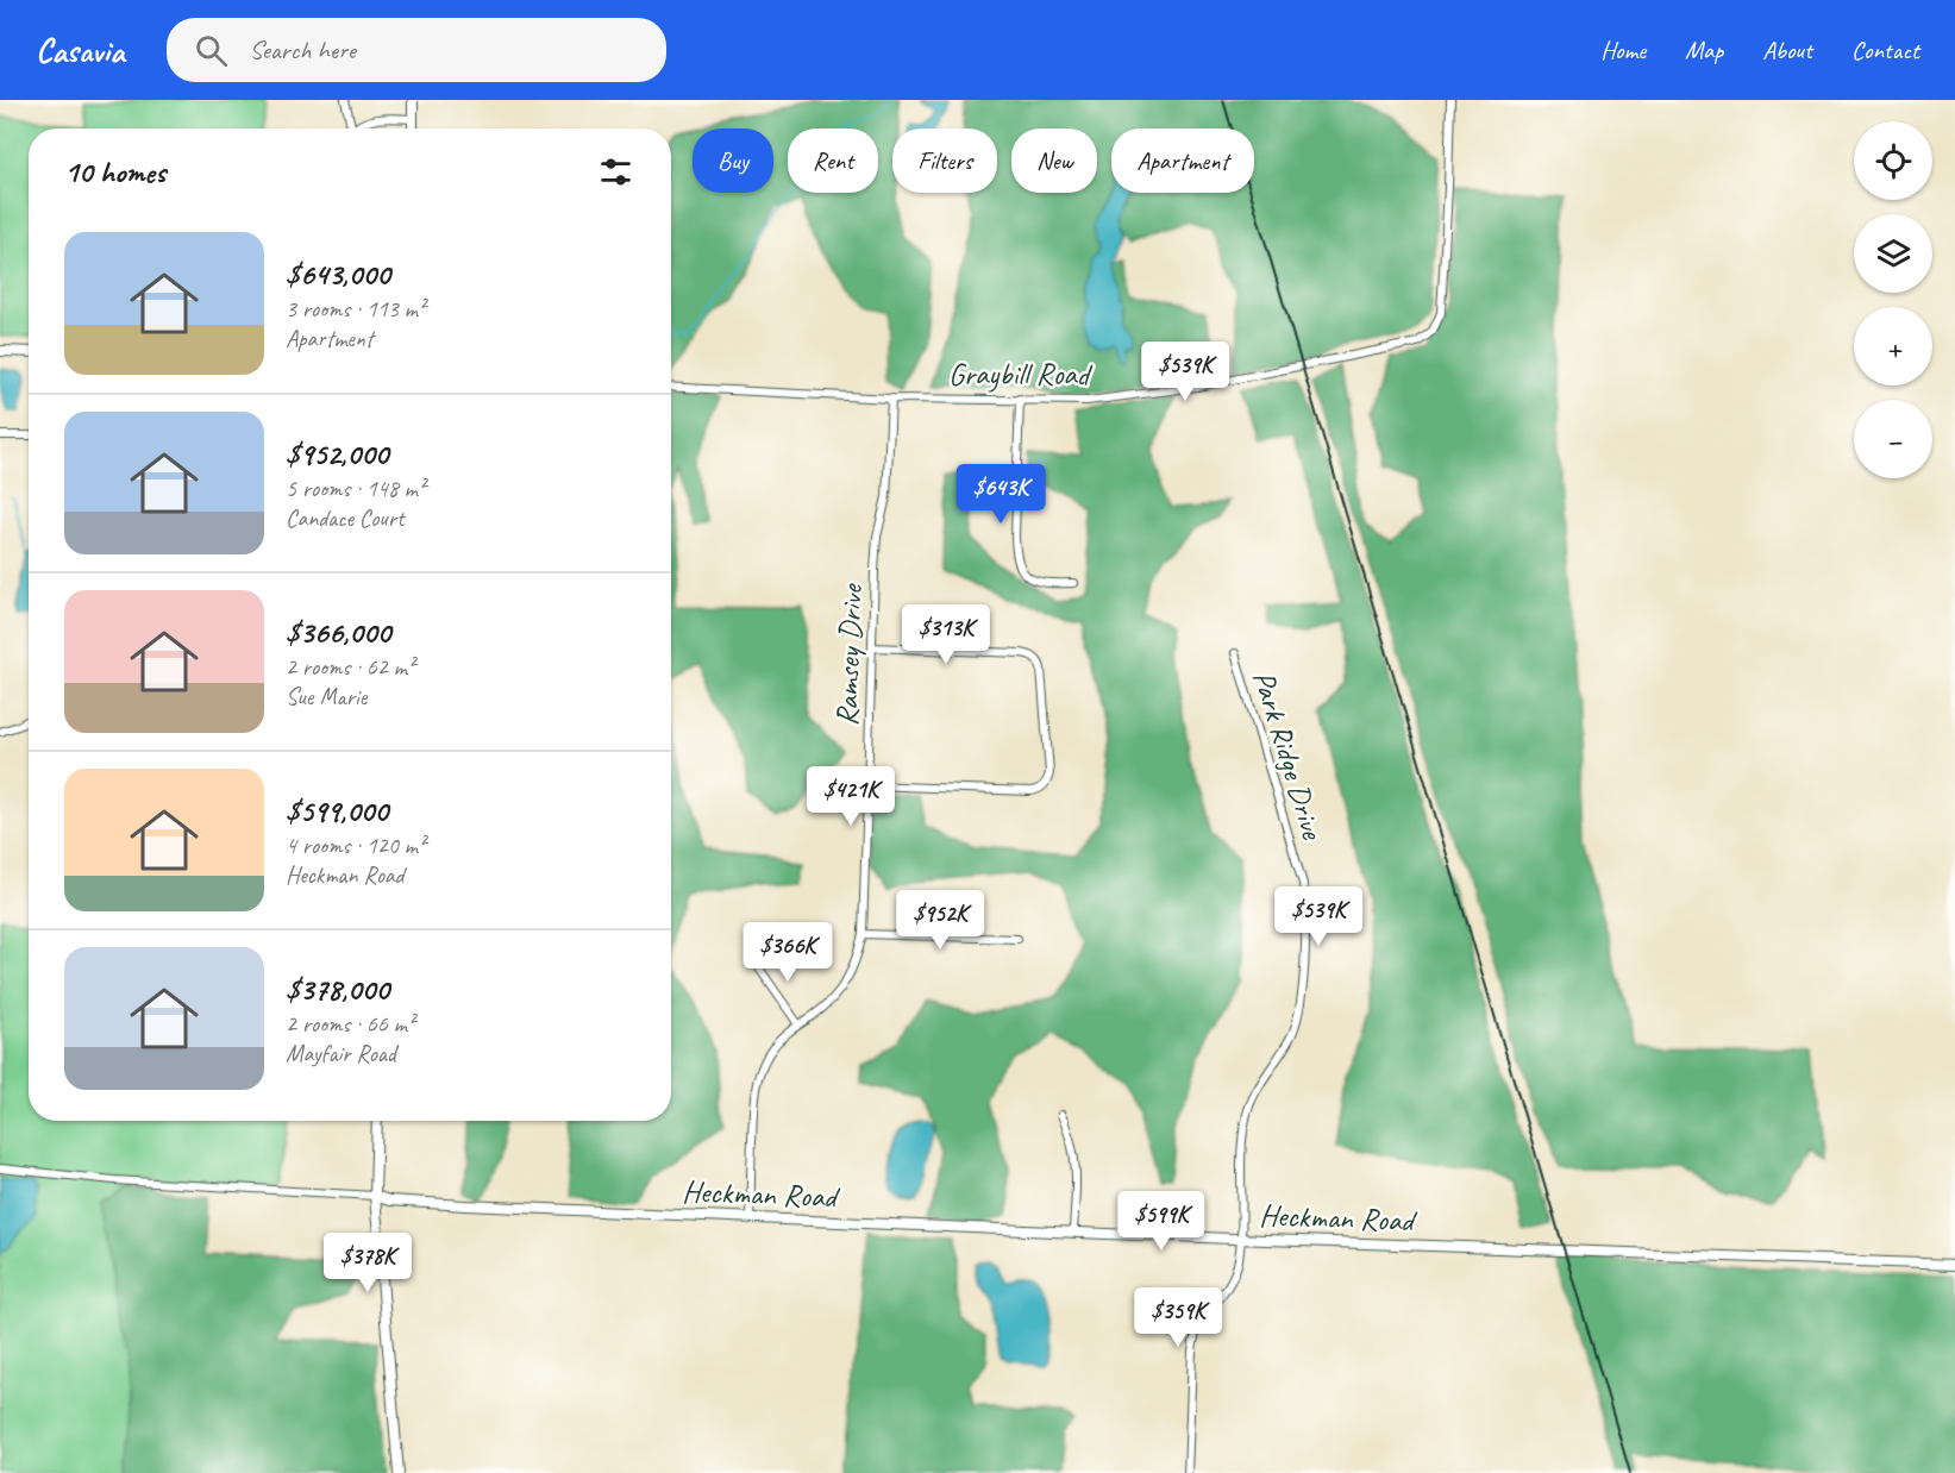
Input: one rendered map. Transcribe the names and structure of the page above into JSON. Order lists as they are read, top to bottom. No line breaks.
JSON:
{"streets":{"street":["Graybill Road","Ramsey Drive","Park Ridge Drive","Heckman Road"]},"crossings":[["Graybill Road","Ramsey Drive"],["Ramsey Drive","Heckman Road"],["Park Ridge Drive","Heckman Road"]],"page":{"header":"Casavia","search":"Search here","nav":["Home","Map","About","Contact"],"map_buttons":["+","−"],"chip":["Buy","Rent","Filters","New","Apartment"],"heading":"10 homes","list":[{"name":"$643,000","note":"3 rooms · 113 m² · Apartment"},{"name":"$952,000","note":"5 rooms · 148 m² · Candace Court"},{"name":"$366,000","note":"2 rooms · 62 m² · Sue Marie"},{"name":"$599,000","note":"4 rooms · 120 m² · Heckman Road"},{"name":"$378,000","note":"2 rooms · 66 m² · Mayfair Road"}],"price":["$539K","$643K","$313K","$421K","$539K","$952K","$366K","$599K","$378K","$359K"]}}
